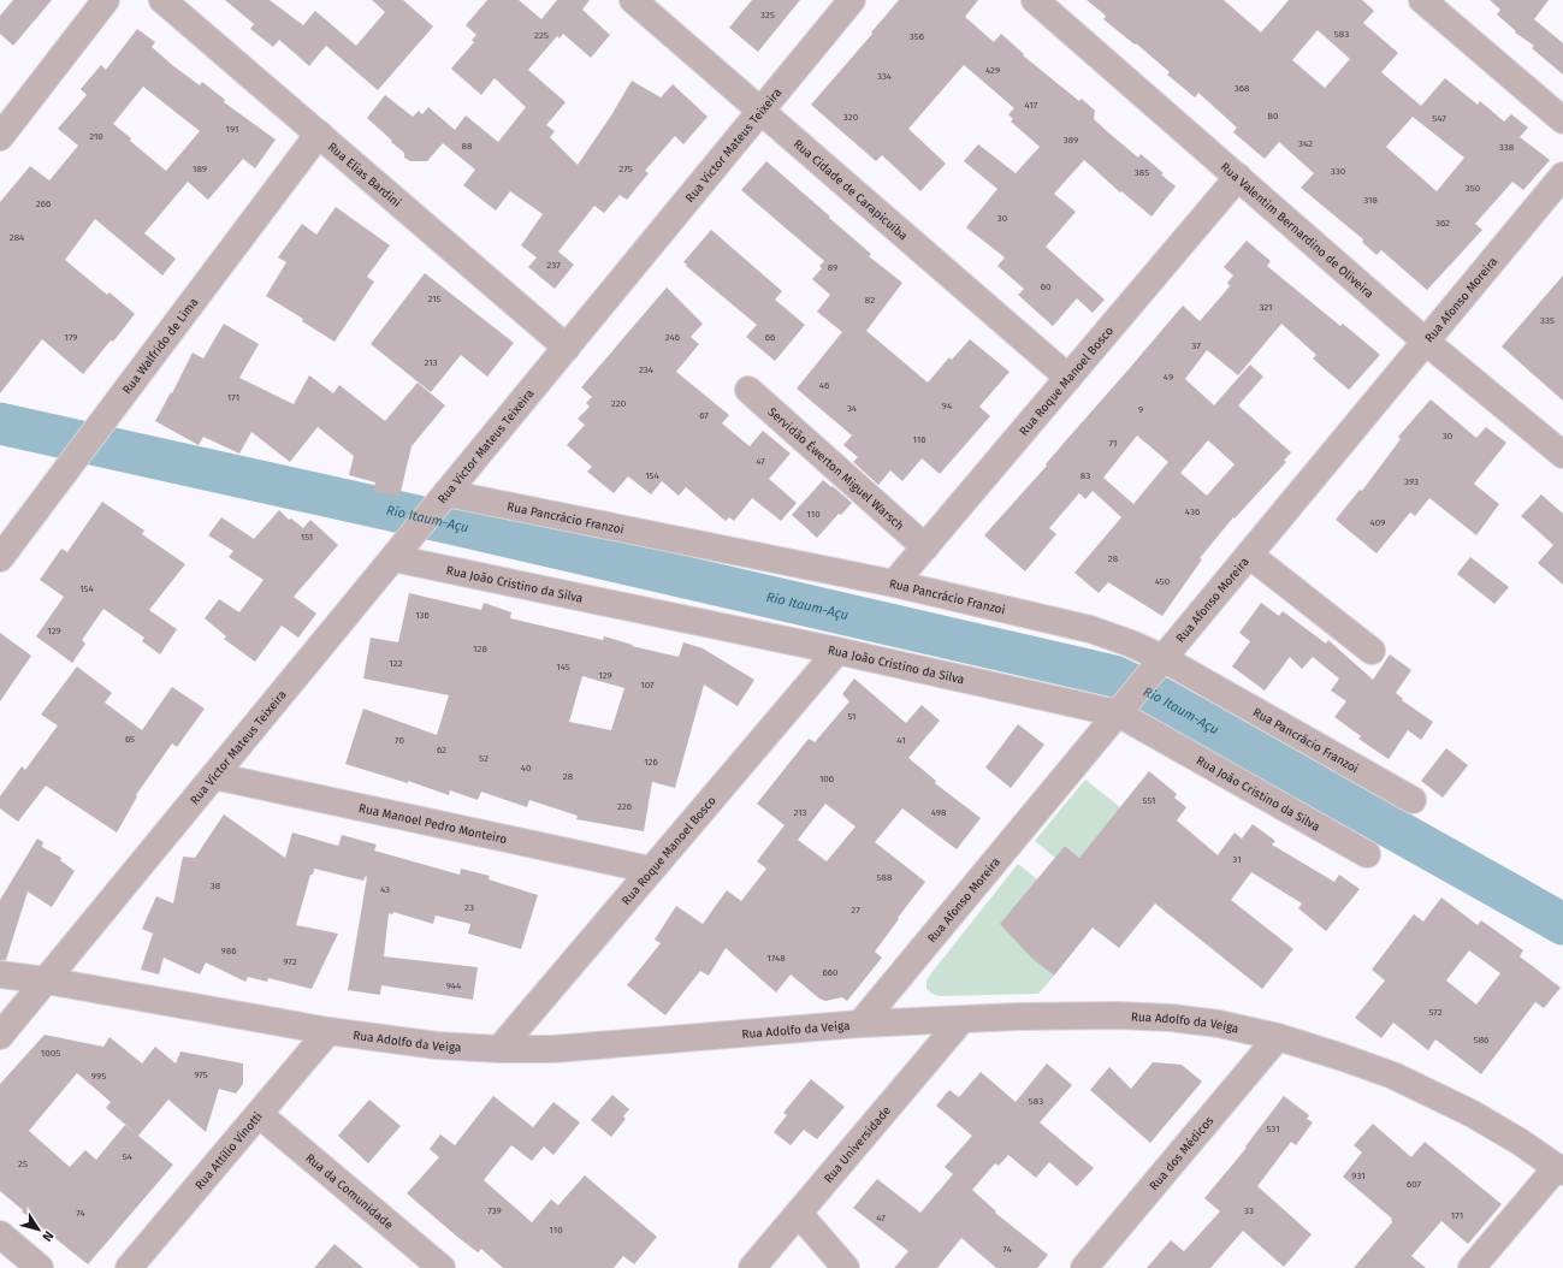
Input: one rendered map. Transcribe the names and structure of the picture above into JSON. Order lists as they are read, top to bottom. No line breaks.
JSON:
{"streets":{"street":["Rua Victor Mateus Teixeira","Rua Elias Bardini","Rua Cidade de Carapicuíba","Rua Valentim Bernardino de Oliveira","Rua Afonso Moreira","Rua Walfrido de Lima","Rua Roque Manoel Bosco","Servidão Éwerton Miguel Warsch","Rua Pancrácio Franzoi","Rua João Cristino da Silva","Rua Manoel Pedro Monteiro","Rua Adolfo da Veiga","Rua Universidade","Rua Attílio Vinotti","Rua dos Médicos","Rua da Comunidade"]},"crossings":[["Rua Victor Mateus Teixeira","Rua Elias Bardini"],["Rua Victor Mateus Teixeira","Rua Cidade de Carapicuíba"],["Rua Victor Mateus Teixeira","Rua Pancrácio Franzoi"],["Rua Victor Mateus Teixeira","Rua João Cristino da Silva"],["Rua Victor Mateus Teixeira","Rua Manoel Pedro Monteiro"],["Rua Victor Mateus Teixeira","Rua Adolfo da Veiga"],["Rua Elias Bardini","Rua Walfrido de Lima"],["Rua Cidade de Carapicuíba","Rua Roque Manoel Bosco"],["Rua Valentim Bernardino de Oliveira","Rua Afonso Moreira"],["Rua Valentim Bernardino de Oliveira","Rua Roque Manoel Bosco"],["Rua Afonso Moreira","Rua Pancrácio Franzoi"],["Rua Afonso Moreira","Rua João Cristino da Silva"],["Rua Afonso Moreira","Rua Adolfo da Veiga"],["Rua Roque Manoel Bosco","Servidão Éwerton Miguel Warsch"],["Rua Roque Manoel Bosco","Rua Pancrácio Franzoi"],["Rua Roque Manoel Bosco","Rua João Cristino da Silva"],["Rua Roque Manoel Bosco","Rua Manoel Pedro Monteiro"],["Rua Roque Manoel Bosco","Rua Adolfo da Veiga"],["Rua Adolfo da Veiga","Rua Universidade"],["Rua Adolfo da Veiga","Rua Attílio Vinotti"],["Rua Adolfo da Veiga","Rua dos Médicos"],["Rua Attílio Vinotti","Rua da Comunidade"]],"water":["Rio Itaum-Açu"],"house_numbers":["325","583","225","356","429","334","368","417","80","320","547","191","210","389","342","88","338","189","275","330","385","350","318","266","30","362","284","237","89","60","215","82","321","335","179","246","66","37","213","234","49","46","171","220","94","34","9","67","30","116","71","47","154","83","393","436","110","409","151","28","450","154","136","129","128","122","145","129","107","51","65","70","41","62","52","126","40","28","106","551","226","213","498","31","588","38","43","23","27","986","1748","972","660","944","572","586","1005","975","995","583","531","54","25","931","607","739","33","74","171","47","110","74"],"north":"bottom right"}
